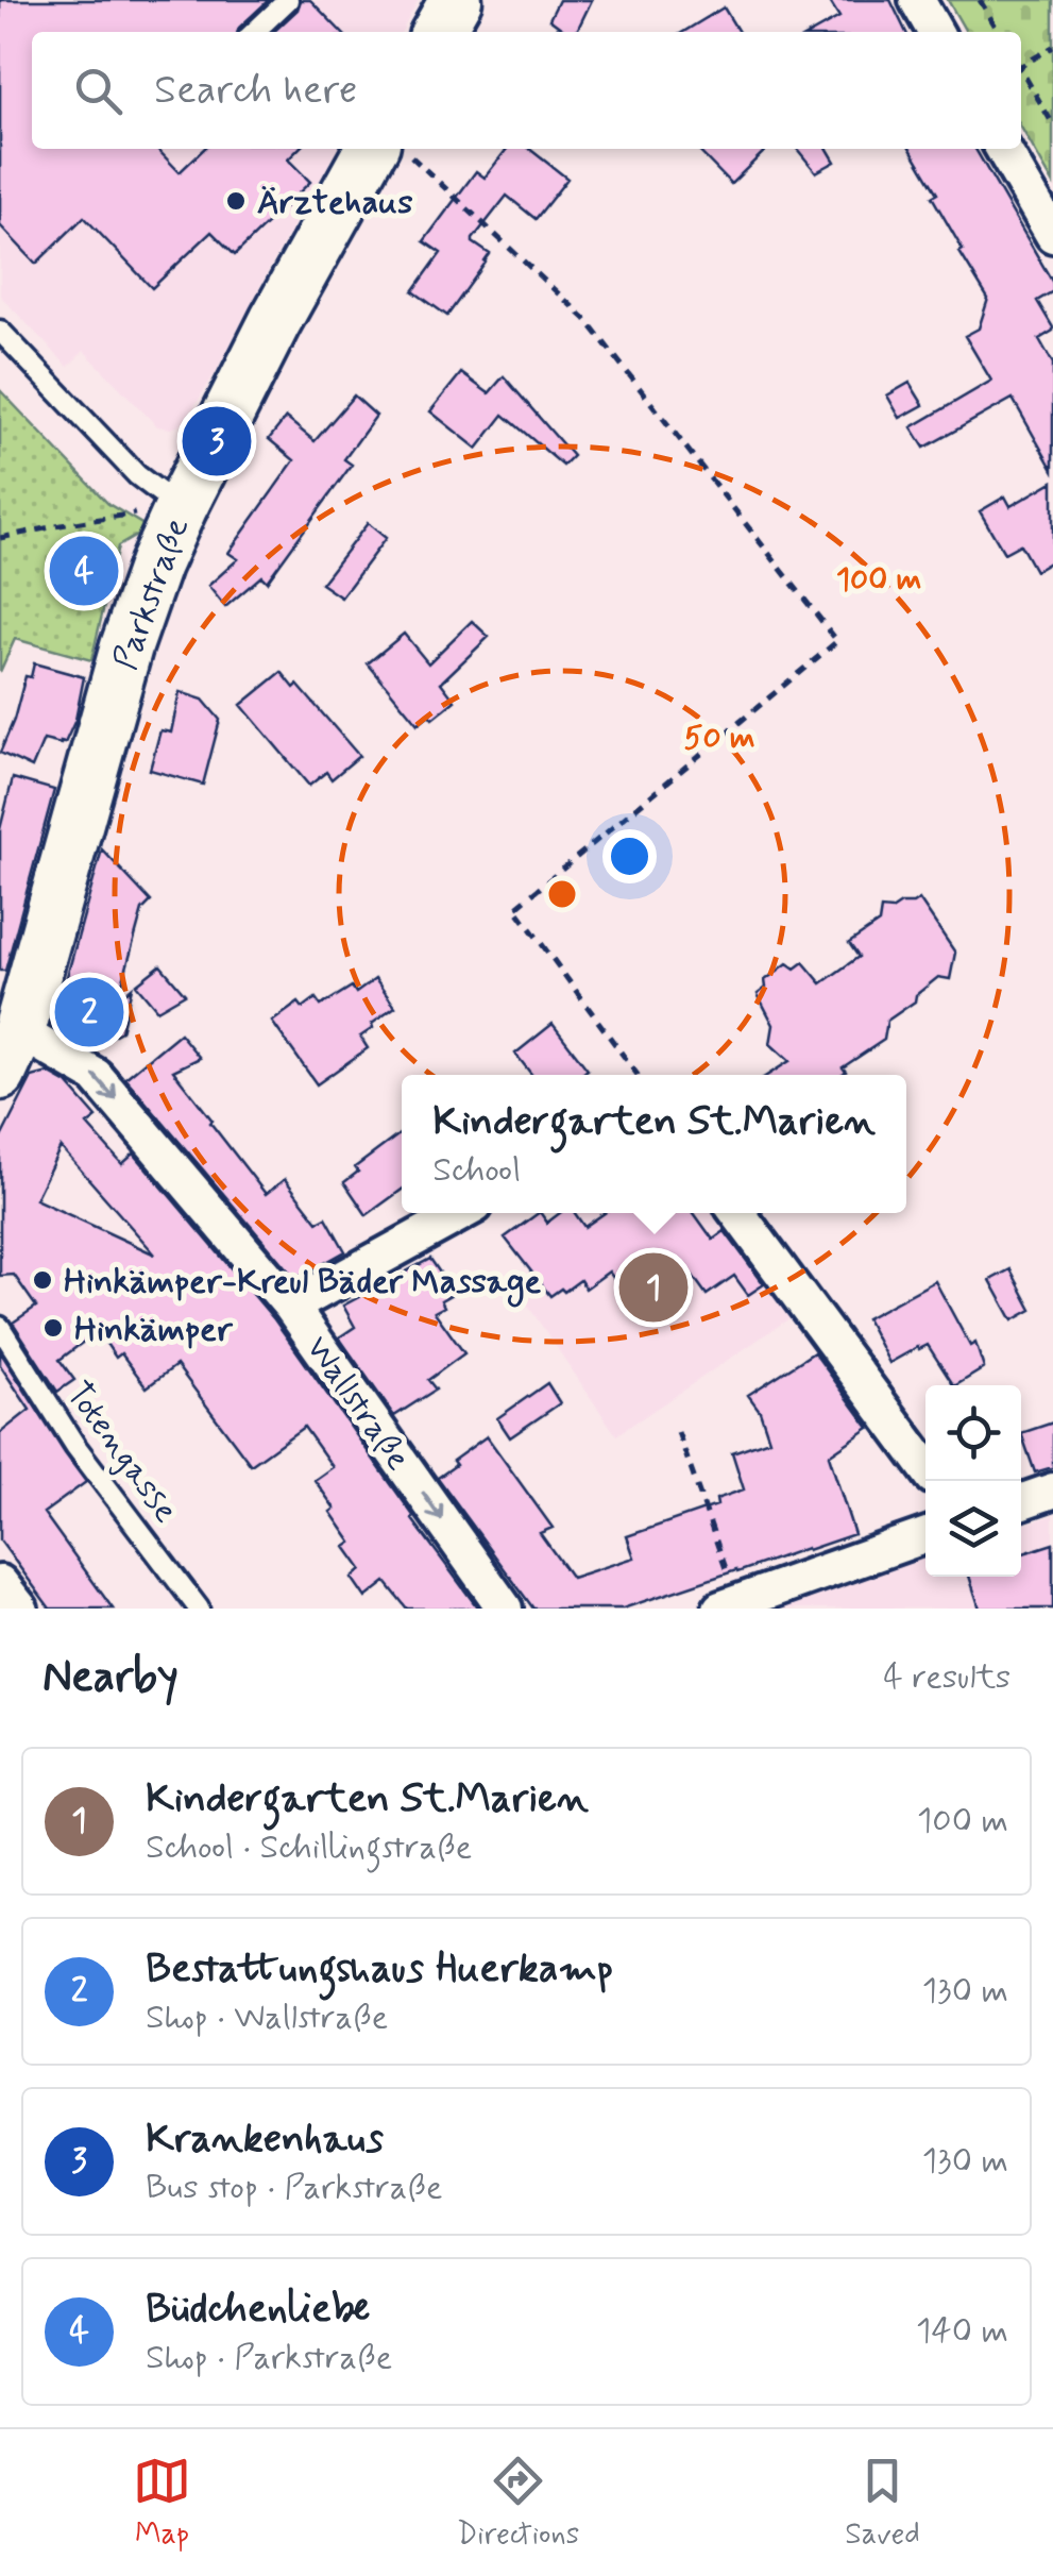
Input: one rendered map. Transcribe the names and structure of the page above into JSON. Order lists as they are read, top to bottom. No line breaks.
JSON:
{"streets":{"street":["Parkstraße","Wallstraße"],"lane":["Totengasse"]},"crossings":[["Parkstraße","Wallstraße"]],"one_way":["Wallstraße"],"places":["Ärztehaus","Hinkämper-Kreul Bäder Massage","Hinkämper"],"page":{"search":"Search here","pins":["3","4","2","1"],"popup":["Kindergarten St.Marien","School"],"heading":["Nearby","4 results"],"list":[{"mark":"1","name":"Kindergarten St.Marien","note":"School · Schillingstraße","value":"100 m"},{"mark":"2","name":"Bestattungshaus Huerkamp","note":"Shop · Wallstraße","value":"130 m"},{"mark":"3","name":"Krankenhaus","note":"Bus stop · Parkstraße","value":"130 m"},{"mark":"4","name":"Büdchenliebe","note":"Shop · Parkstraße","value":"140 m"}],"nav":["Map","Directions","Saved"]},"rings":["100 m","50 m"]}
